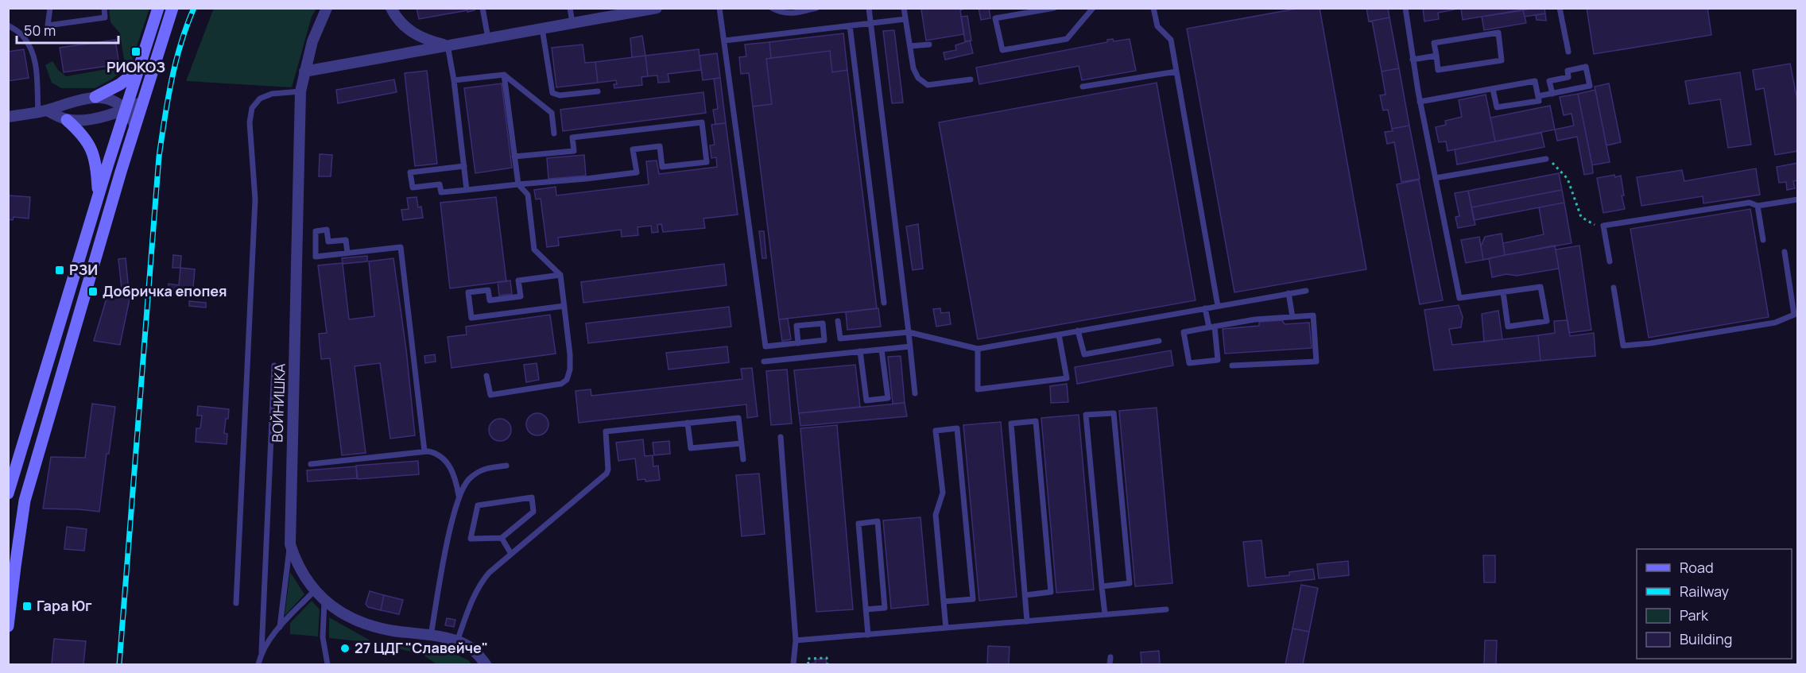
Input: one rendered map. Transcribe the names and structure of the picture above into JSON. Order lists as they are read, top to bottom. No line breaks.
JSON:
{"streets":{"street":["ВОЙНИШКА"]},"places":{"transit":["РИОКОЗ","РЗИ","Добричка епопея","Гара Юг"],"other":["27 ЦДГ \"Славейче\""]},"legend":["Road","Railway","Park","Building"],"scale_bar":"50 m"}
